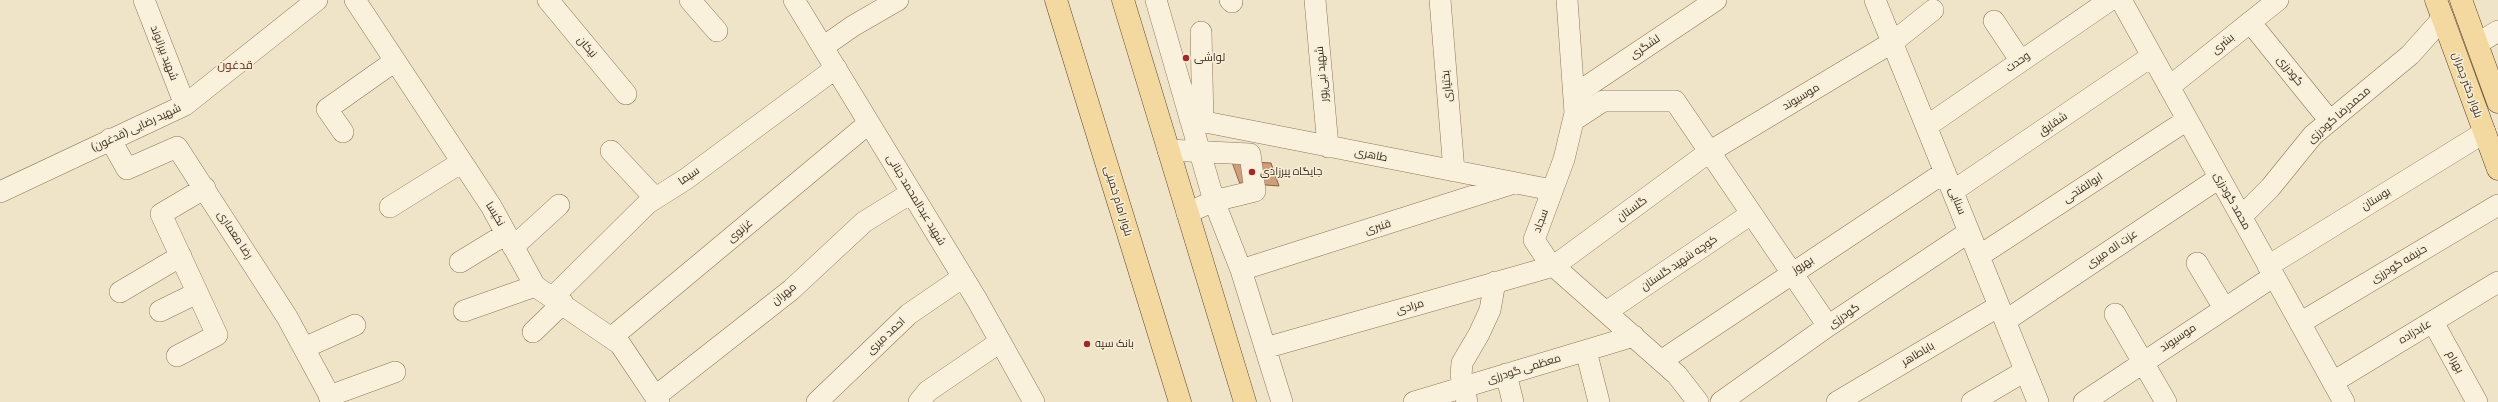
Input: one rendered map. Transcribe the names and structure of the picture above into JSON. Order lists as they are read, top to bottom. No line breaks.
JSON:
{"streets":{"main road":["بلوار دکتر چمران","بلوار امام خمینی"],"street":["بشری","نیکان","لشگری","شهید بیرانوند","وحدت","گودرزی","شهید نبی‌پور","بختیاری","موسیوند","محمدرضا گودرزی","شقایق","(قدغون) شهید رضایی","طاهری","سیما","ابوالفتحی","بوستان","شهید عبدالمحمد جنانی","سنایی","محمد گودرزی","گلستان","نکیسا","سجاد","قنبری","غزنوی","رضا معماری","عزت اله میری","کوچه شهید گلستان","حنیفه گودرزی","بهروز","مهران","مرادی","عابدزاده","احمد میری","باباطاهر","بهرام","معظمی گودرزی"]},"crossings":[["بشری","گودرزی"],["بشری","محمد گودرزی"],["لشگری","سجاد"],["شهید بیرانوند","(قدغون) شهید رضایی"],["وحدت","سنایی"],["گودرزی","محمدرضا گودرزی"],["گودرزی","سنایی"],["شهید نبی‌پور","طاهری"],["بلوار دکتر چمران","محمدرضا گودرزی"],["بلوار دکتر چمران","بوستان"],["بختیاری","طاهری"],["موسیوند","بوستان"],["موسیوند","سنایی"],["موسیوند","محمد گودرزی"],["موسیوند","گلستان"],["محمدرضا گودرزی","محمد گودرزی"],["شقایق","سنایی"],["شقایق","محمد گودرزی"],["شقایق","بهروز"],["(قدغون) شهید رضایی","رضا معماری"],["طاهری","سجاد"],["طاهری","قنبری"],["سیما","شهید عبدالمحمد جنانی"],["ابوالفتحی","سنایی"],["ابوالفتحی","محمد گودرزی"],["بوستان","محمد گودرزی"],["شهید عبدالمحمد جنانی","غزنوی"],["شهید عبدالمحمد جنانی","مهران"],["شهید عبدالمحمد جنانی","احمد میری"],["سنایی","عزت اله میری"],["سنایی","بهروز"],["سنایی","باباطاهر"],["محمد گودرزی","عزت اله میری"],["محمد گودرزی","حنیفه گودرزی"],["محمد گودرزی","عابدزاده"],["گلستان","سجاد"],["گلستان","مرادی"],["سجاد","کوچه شهید گلستان"],["سجاد","بهروز"],["سجاد","مرادی"],["سجاد","معظمی گودرزی"],["عزت اله میری","باباطاهر"],["عابدزاده","بهرام"]],"districts":["قدغون"],"places":["لواشی","جایگاه پیرزادی","بانک سپه"]}
